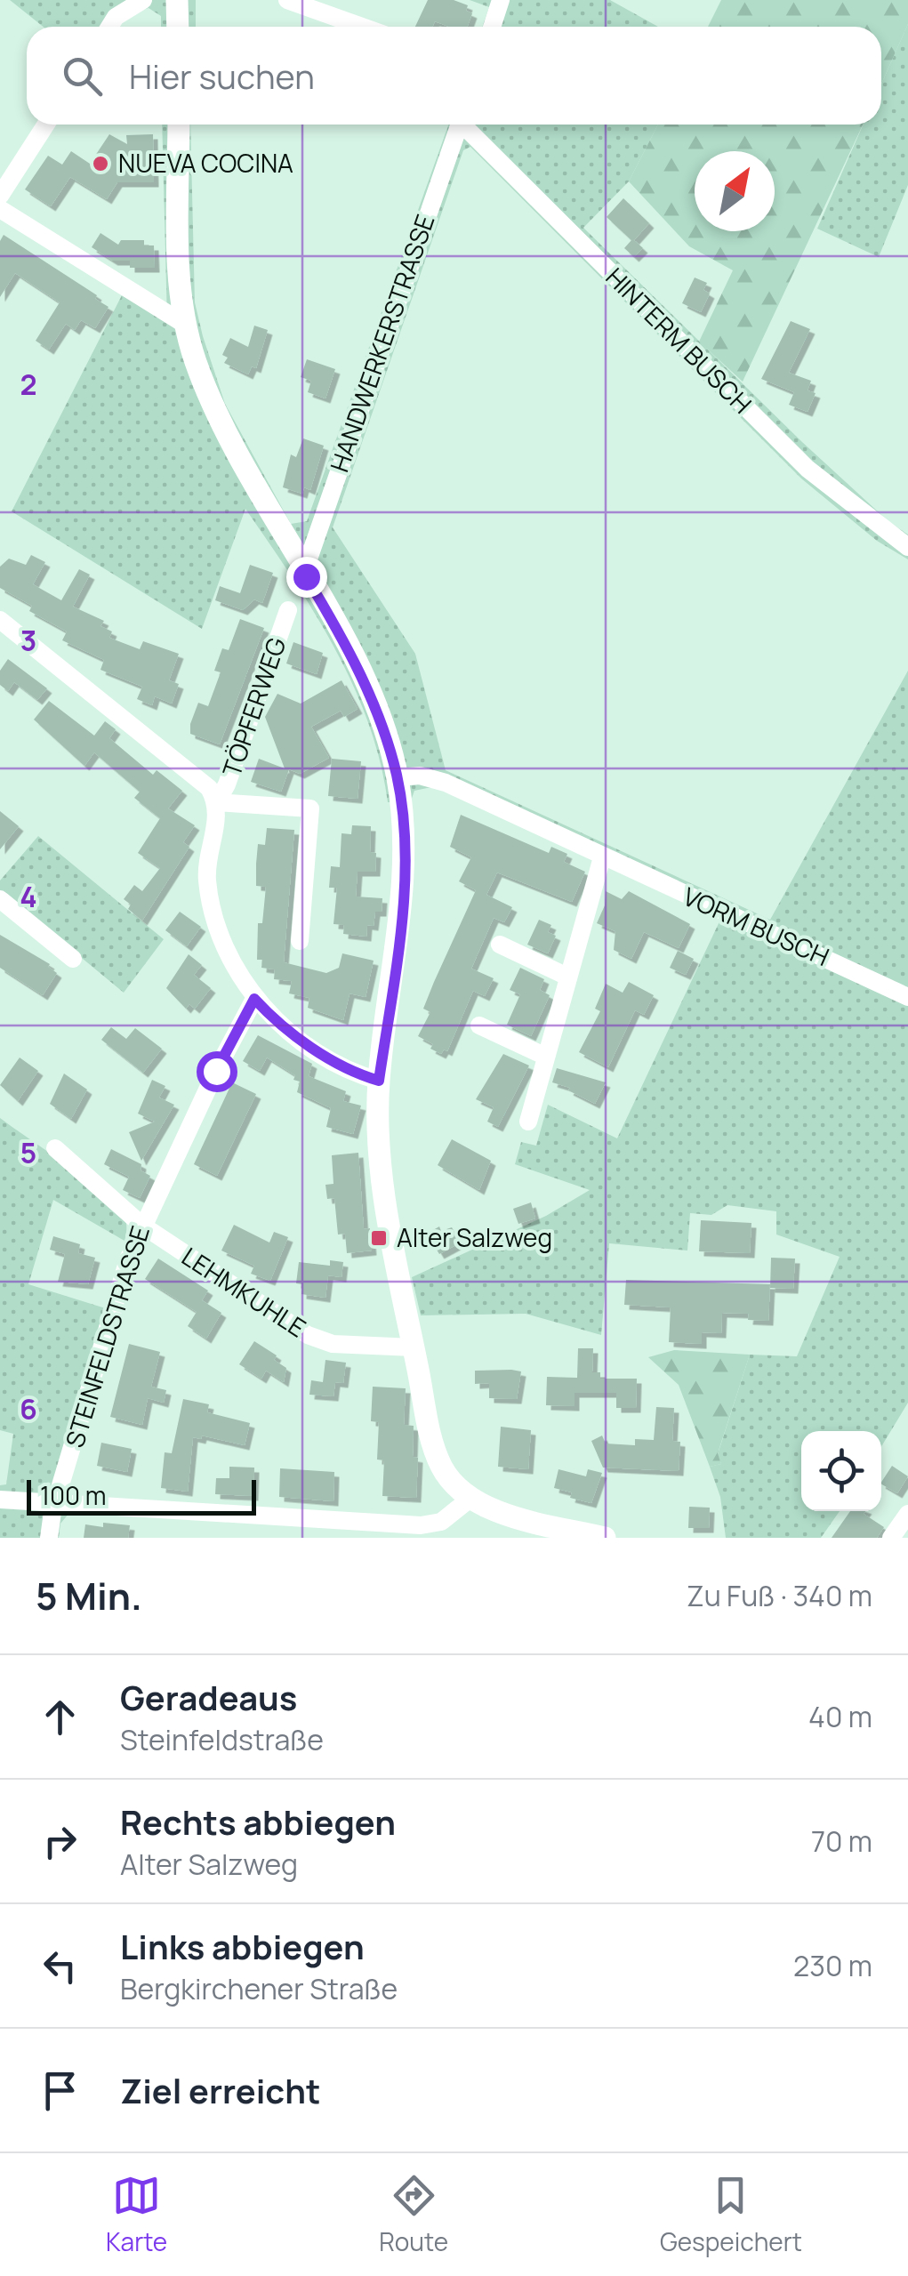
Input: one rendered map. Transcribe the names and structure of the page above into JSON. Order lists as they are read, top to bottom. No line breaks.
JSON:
{"streets":{"street":["HINTERM BUSCH","HANDWERKERSTRASSE","TÖPFERWEG","VORM BUSCH","LEHMKUHLE","STEINFELDSTRASSE"]},"crossings":[["LEHMKUHLE","STEINFELDSTRASSE"]],"places":{"other":["NUEVA COCINA"],"transit":["Alter Salzweg"]},"scale_bar":"100 m","north":"top right","page":{"search":"Hier suchen","scale":"100 m","heading":["5 Min.","Zu Fuß · 340 m"],"list":[["Geradeaus","Steinfeldstraße","40 m"],["Rechts abbiegen","Alter Salzweg","70 m"],["Links abbiegen","Bergkirchener Straße","230 m"],"Ziel erreicht"],"nav":["Karte","Route","Gespeichert"]},"grid":{"rows":["2","3","4","5","6"]}}
